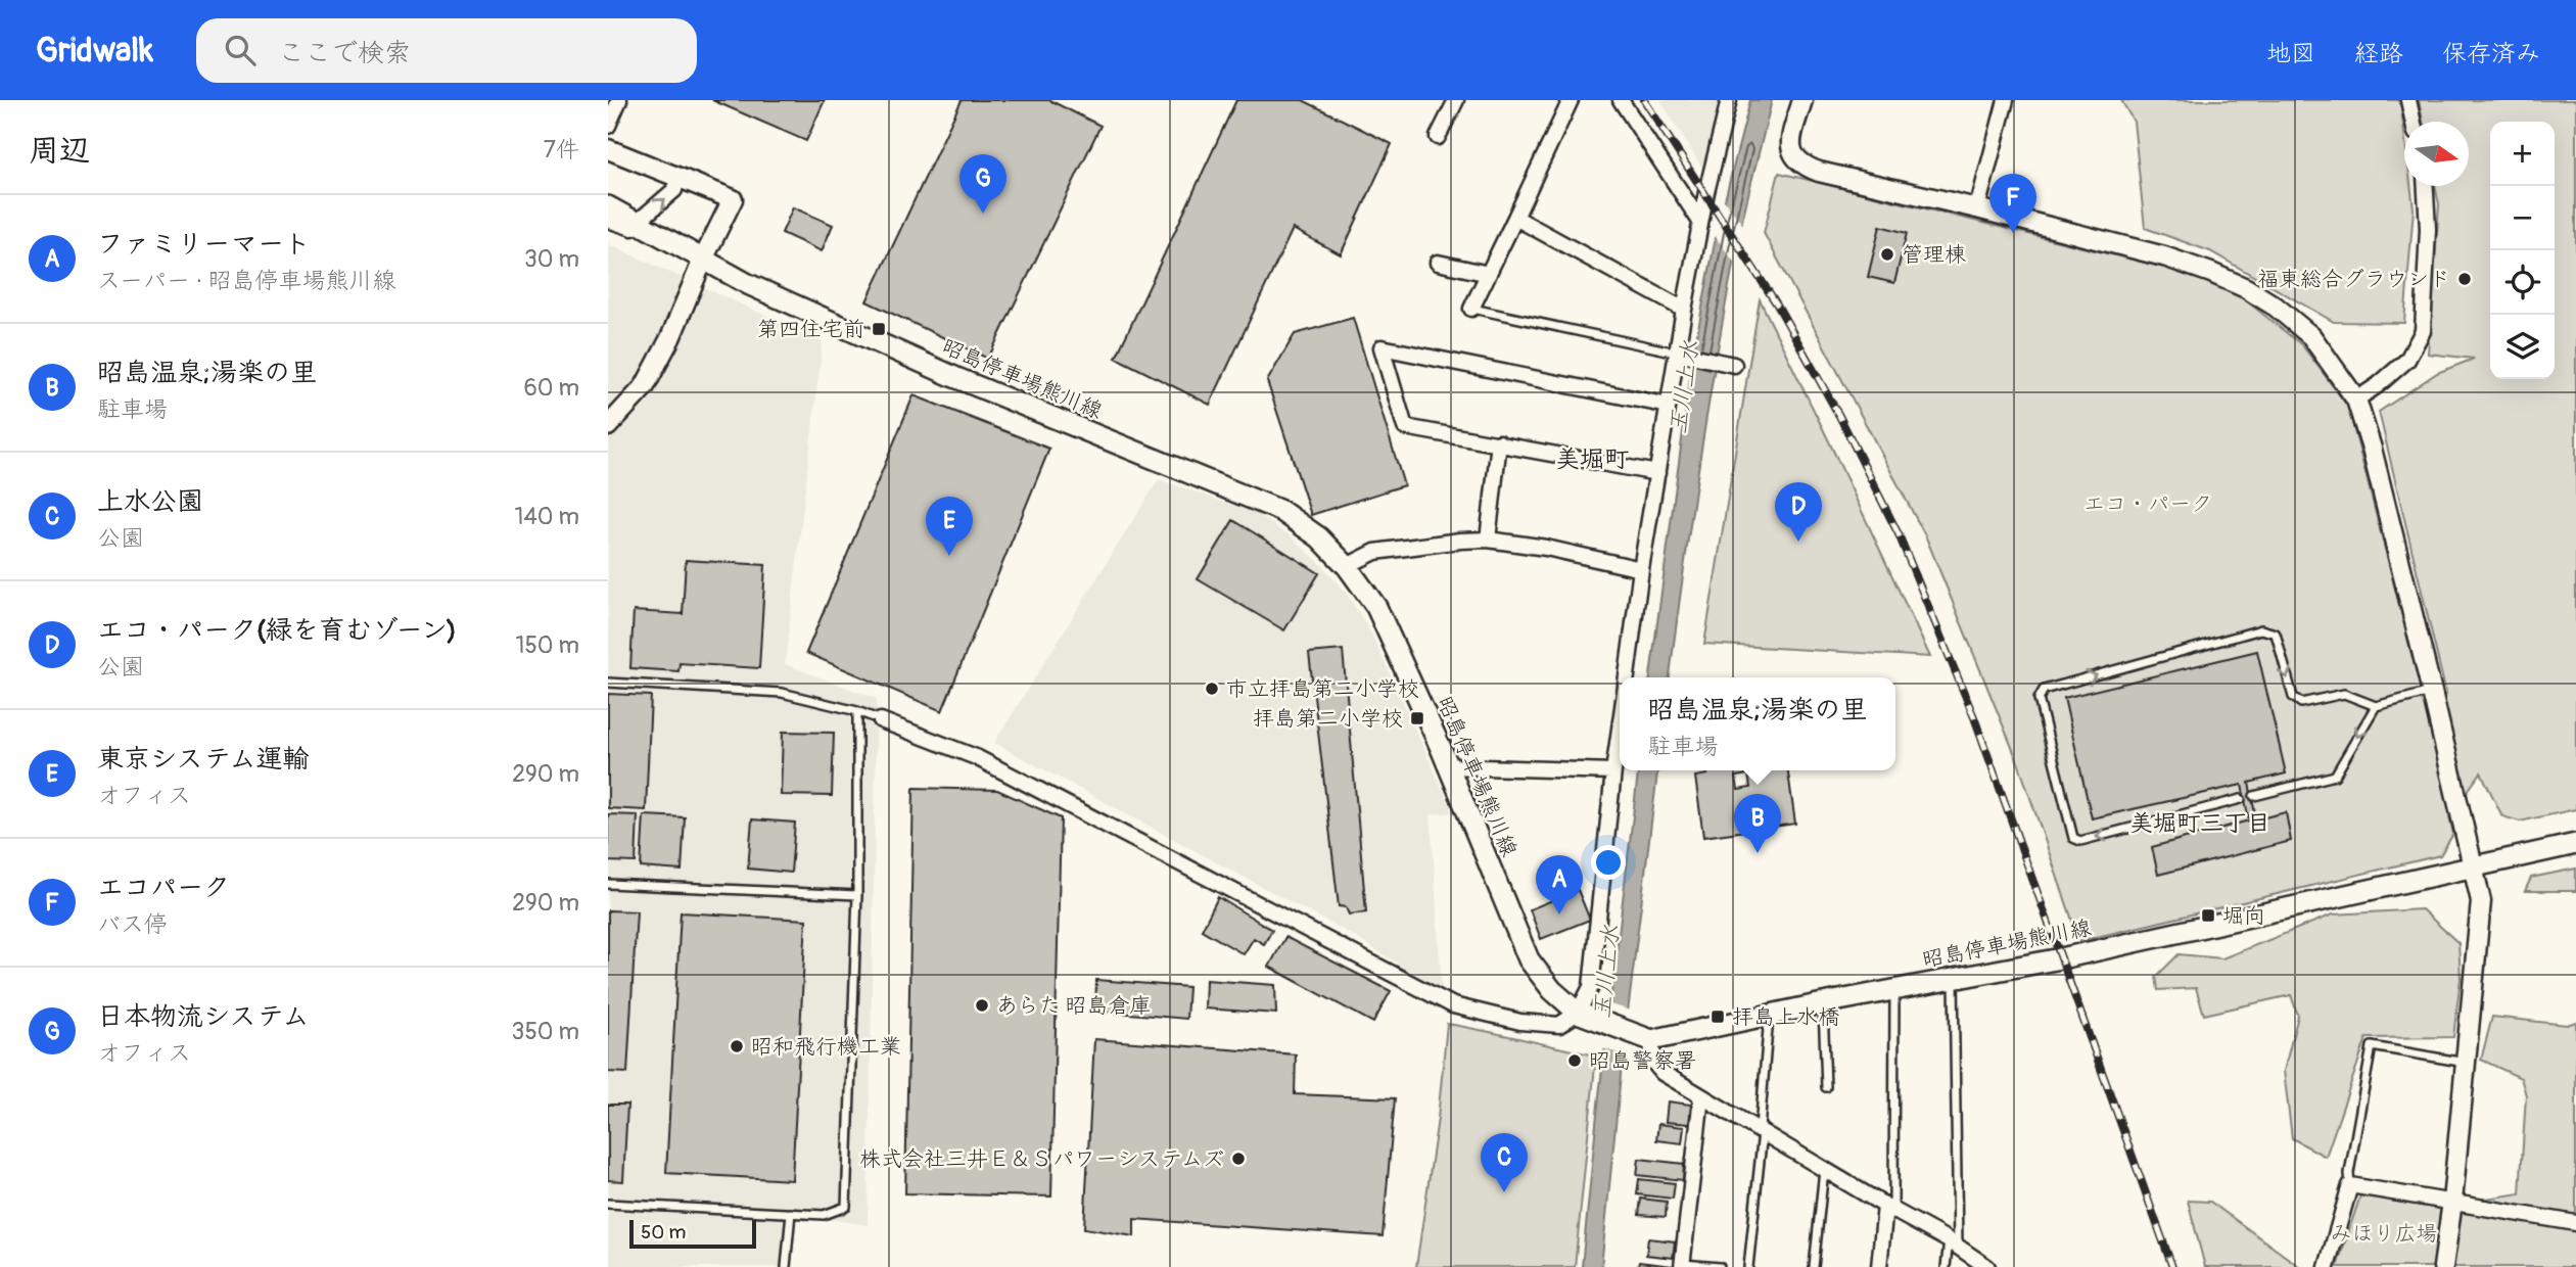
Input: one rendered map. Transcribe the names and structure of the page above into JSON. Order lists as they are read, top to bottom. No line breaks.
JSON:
{"streets":{"main road":["昭島停車場熊川線"]},"districts":["美堀町","美堀町三丁目"],"water":["玉川上水"],"parks":["エコ・パーク","みほり広場"],"places":{"other":["管理棟","福東総合グラウンド","市立拝島第二小学校","あらた 昭島倉庫","昭和飛行機工業","昭島警察署","株式会社三井Ｅ＆Ｓパワーシステムズ"],"transit":["第四住宅前","拝島第二小学校","堀向","拝島上水橋"]},"scale_bar":"50 m","north":"right","page":{"header":"Gridwalk","search":"ここで検索","nav":["地図","経路","保存済み"],"heading":["周辺","7件"],"map_buttons":["+","−"],"pins":["G","F","D","E","B","A","C"],"list":[{"mark":"A","name":"ファミリーマート","note":"スーパー · 昭島停車場熊川線","value":"30 m"},{"mark":"B","name":"昭島温泉;湯楽の里","note":"駐車場","value":"60 m"},{"mark":"C","name":"上水公園","note":"公園","value":"140 m"},{"mark":"D","name":"エコ・パーク(緑を育むゾーン)","note":"公園","value":"150 m"},{"mark":"E","name":"東京システム運輸","note":"オフィス","value":"290 m"},{"mark":"F","name":"エコパーク","note":"バス停","value":"290 m"},{"mark":"G","name":"日本物流システム","note":"オフィス","value":"350 m"}],"popup":["昭島温泉;湯楽の里","駐車場"],"scale":"50 m"}}
